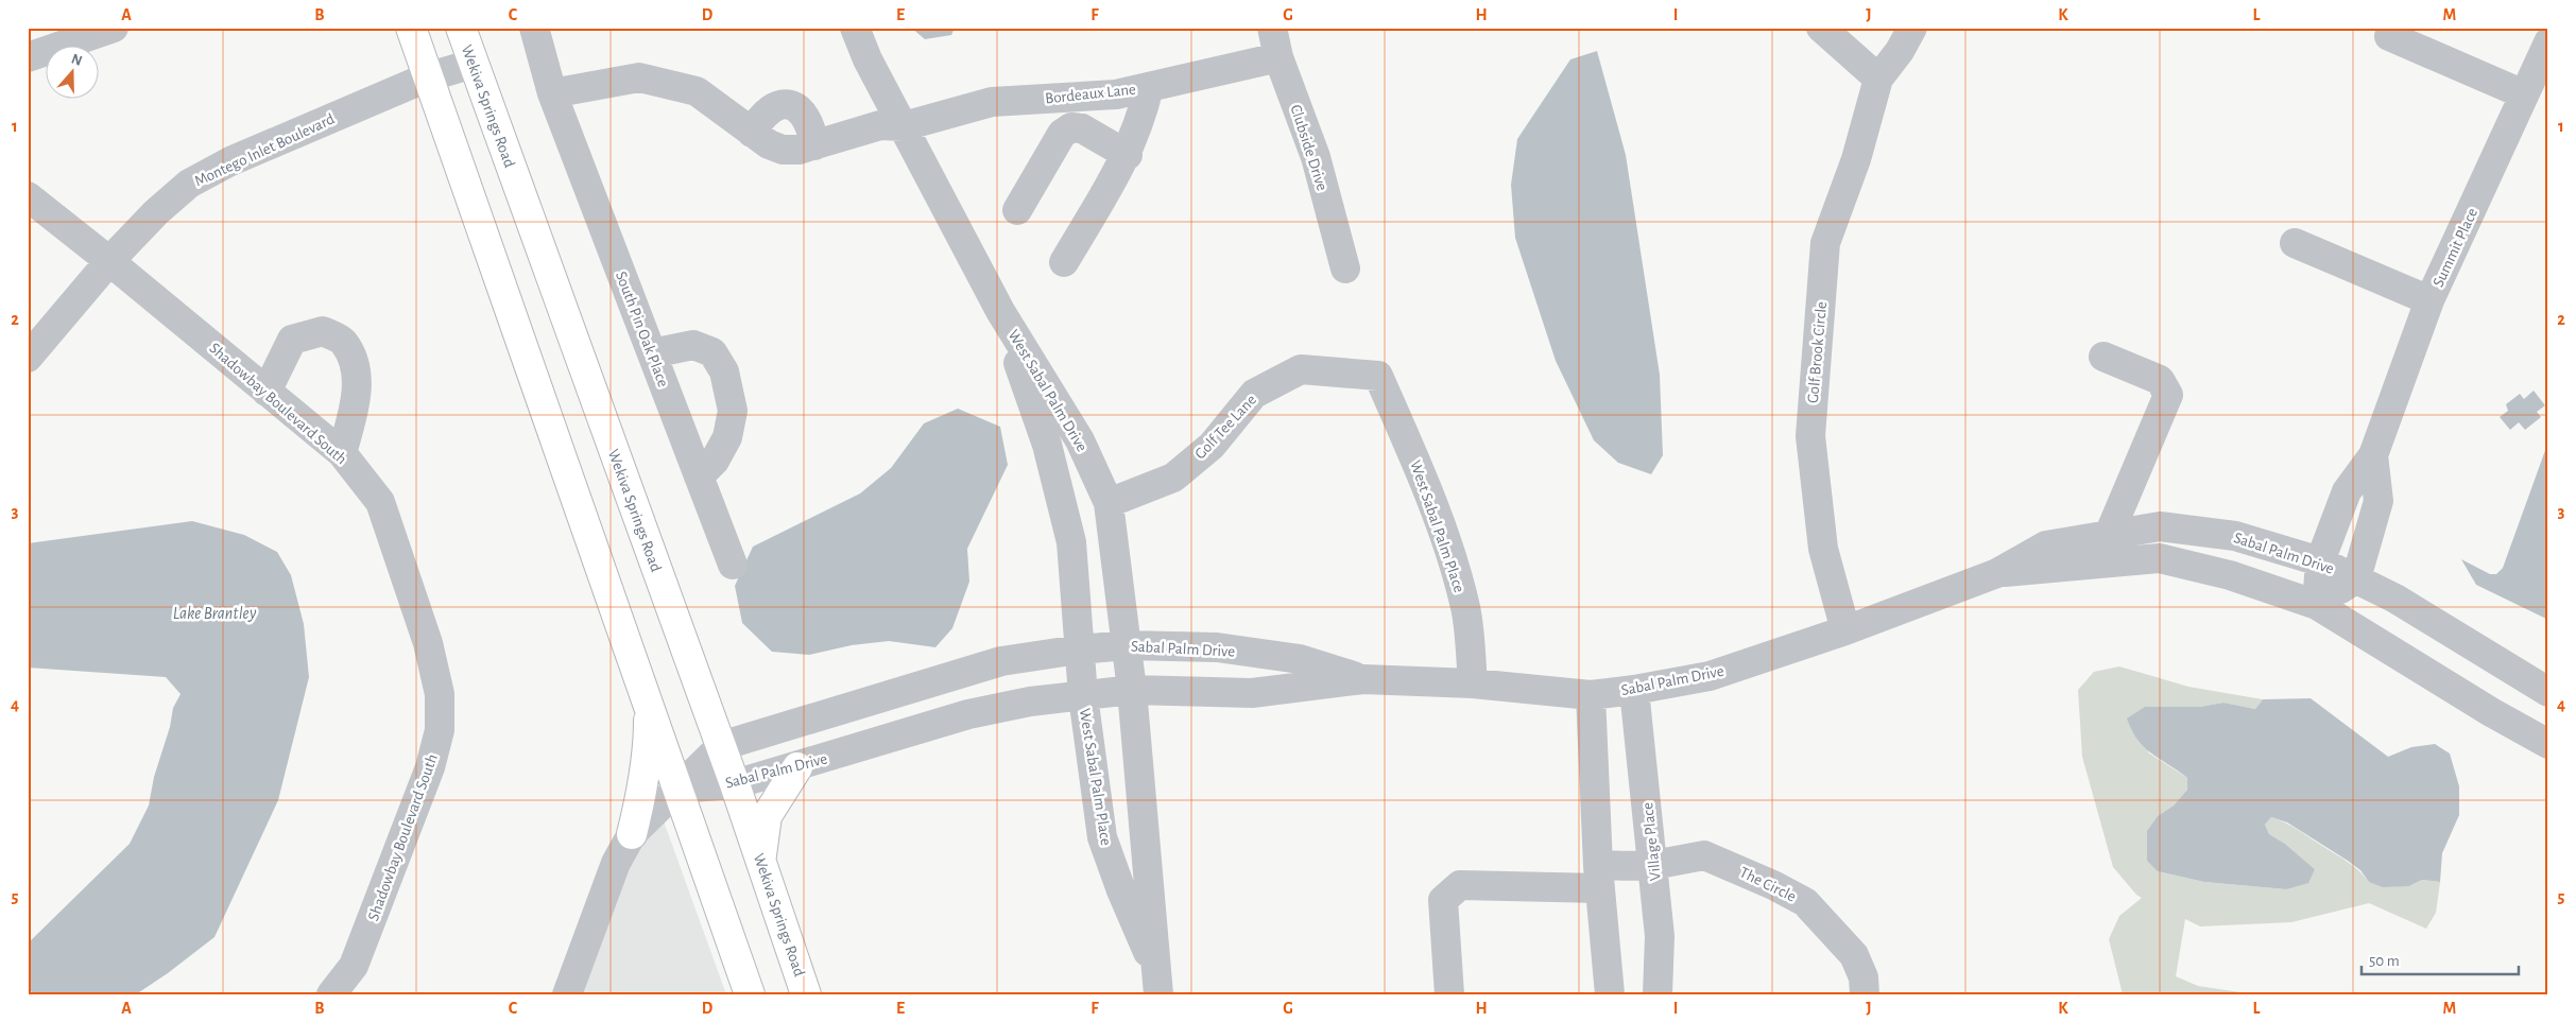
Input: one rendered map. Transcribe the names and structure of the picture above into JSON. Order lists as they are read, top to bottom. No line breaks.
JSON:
{"streets":{"main road":["Wekiva Springs Road"],"street":["Bordeaux Lane","Clubside Drive","Montego Inlet Boulevard","Summit Place","South Pin Oak Place","Golf Brook Circle","West Sabal Palm Drive","Shadowbay Boulevard South","Golf Tee Lane","West Sabal Palm Place","Sabal Palm Drive","Village Place","The Circle"]},"crossings":[["Bordeaux Lane","Clubside Drive"],["Bordeaux Lane","South Pin Oak Place"],["Bordeaux Lane","West Sabal Palm Drive"],["Wekiva Springs Road","Montego Inlet Boulevard"],["Wekiva Springs Road","Sabal Palm Drive"],["Montego Inlet Boulevard","Shadowbay Boulevard South"],["Summit Place","Sabal Palm Drive"],["Golf Brook Circle","Sabal Palm Drive"],["West Sabal Palm Drive","Golf Tee Lane"],["West Sabal Palm Drive","West Sabal Palm Place"],["West Sabal Palm Drive","Sabal Palm Drive"],["Golf Tee Lane","West Sabal Palm Place"],["West Sabal Palm Place","Sabal Palm Drive"],["Sabal Palm Drive","Village Place"],["Village Place","The Circle"]],"water":["Lake Brantley"],"scale_bar":"50 m","north":"top","grid":{"columns":["A","B","C","D","E","F","G","H","I","J","K","L","M"],"rows":["1","2","3","4","5"]}}
